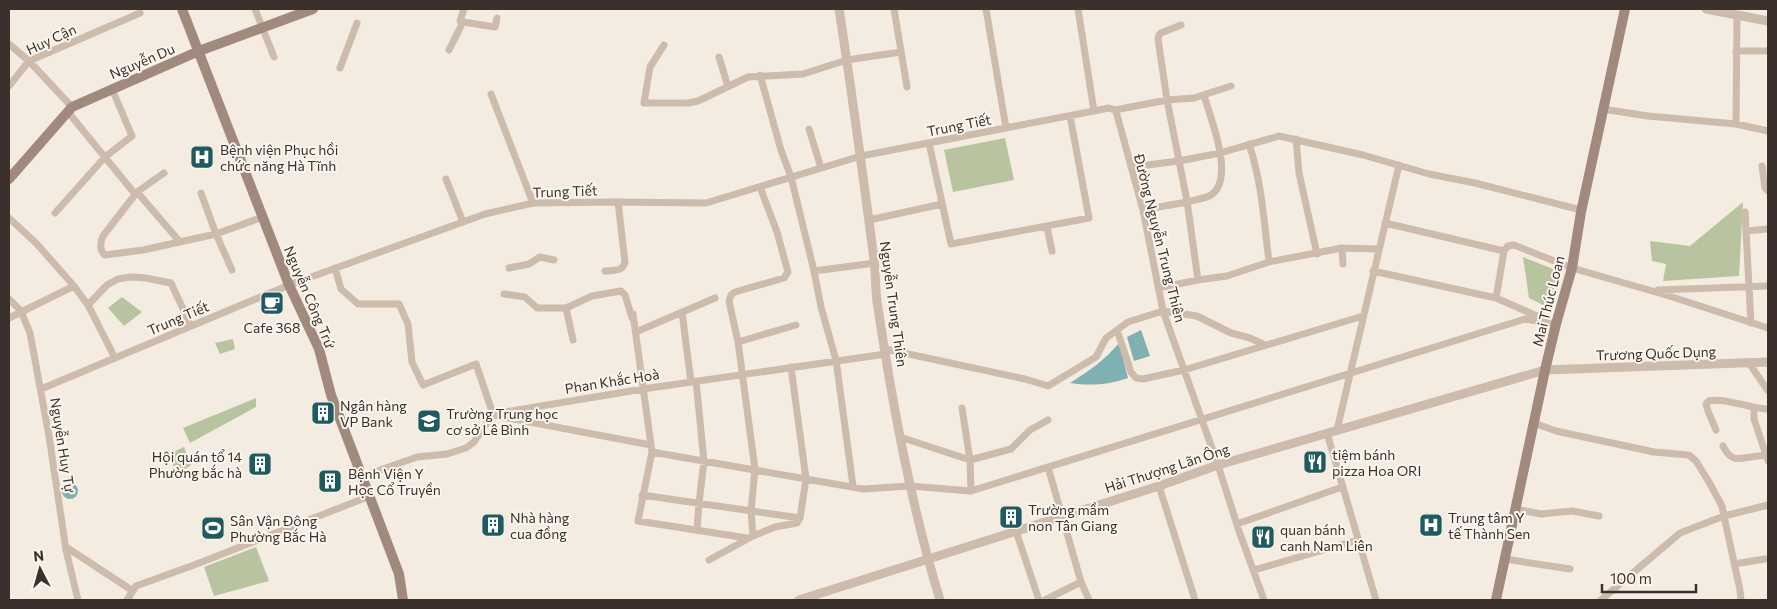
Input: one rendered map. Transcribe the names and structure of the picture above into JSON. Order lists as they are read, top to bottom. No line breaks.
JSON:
{"streets":{"main road":["Nguyễn Du","Nguyễn Công Trứ","Mai Thúc Loan"],"street":["Huy Cận","Trung Tiết","Đường Nguyễn Trung Thiên","Nguyễn Trung Thiên","Trương Quốc Dụng","Phan Khắc Hoà","Nguyễn Huy Tự","Hải Thượng Lãn Ông"]},"crossings":[["Nguyễn Du","Nguyễn Công Trứ"],["Trung Tiết","Đường Nguyễn Trung Thiên"],["Trung Tiết","Nguyễn Công Trứ"],["Trung Tiết","Nguyễn Trung Thiên"],["Trung Tiết","Nguyễn Huy Tự"],["Đường Nguyễn Trung Thiên","Hải Thượng Lãn Ông"],["Mai Thúc Loan","Trương Quốc Dụng"],["Mai Thúc Loan","Hải Thượng Lãn Ông"],["Nguyễn Trung Thiên","Phan Khắc Hoà"],["Nguyễn Trung Thiên","Hải Thượng Lãn Ông"],["Trương Quốc Dụng","Hải Thượng Lãn Ông"]],"places":{"hospital":["Bệnh viện Phục hồi chức năng Hà Tĩnh","Trung tâm Y tế Thành Sen"],"cafe":["Cafe 368"],"building":["Ngân hàng VP Bank","Hội quán tổ 14 Phường bắc hà","Bệnh Viện Y Học Cổ Truyền","Trường mầm non Tân Giang","Nhà hàng cua đồng"],"school or university":["Trường Trung học cơ sở Lê Bình"],"restaurant":["tiệm bánh pizza Hoa ORI","quan bánh canh Nam Liên"],"sports":["Sân Vận Động Phường Bắc Hà"]},"scale_bar":"100 m","north":"top"}
